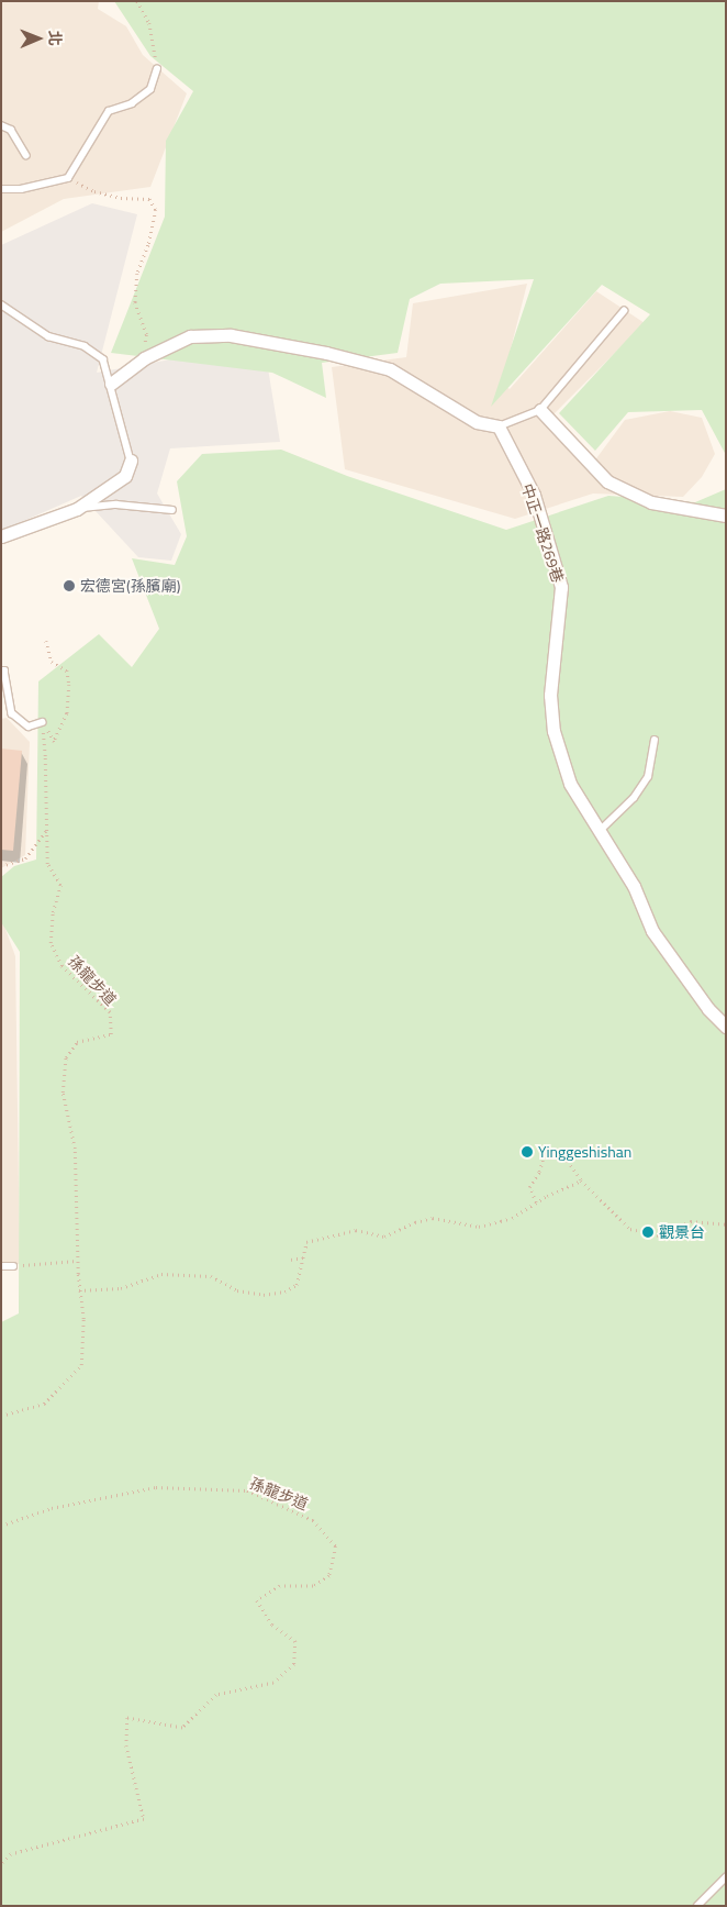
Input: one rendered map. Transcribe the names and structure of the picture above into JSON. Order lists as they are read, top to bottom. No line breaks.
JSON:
{"streets":{"street":["中正一路269巷"],"path":["孫龍步道"]},"places":["宏德宮(孫臏廟)","Yinggeshishan","觀景台"],"north":"right"}
